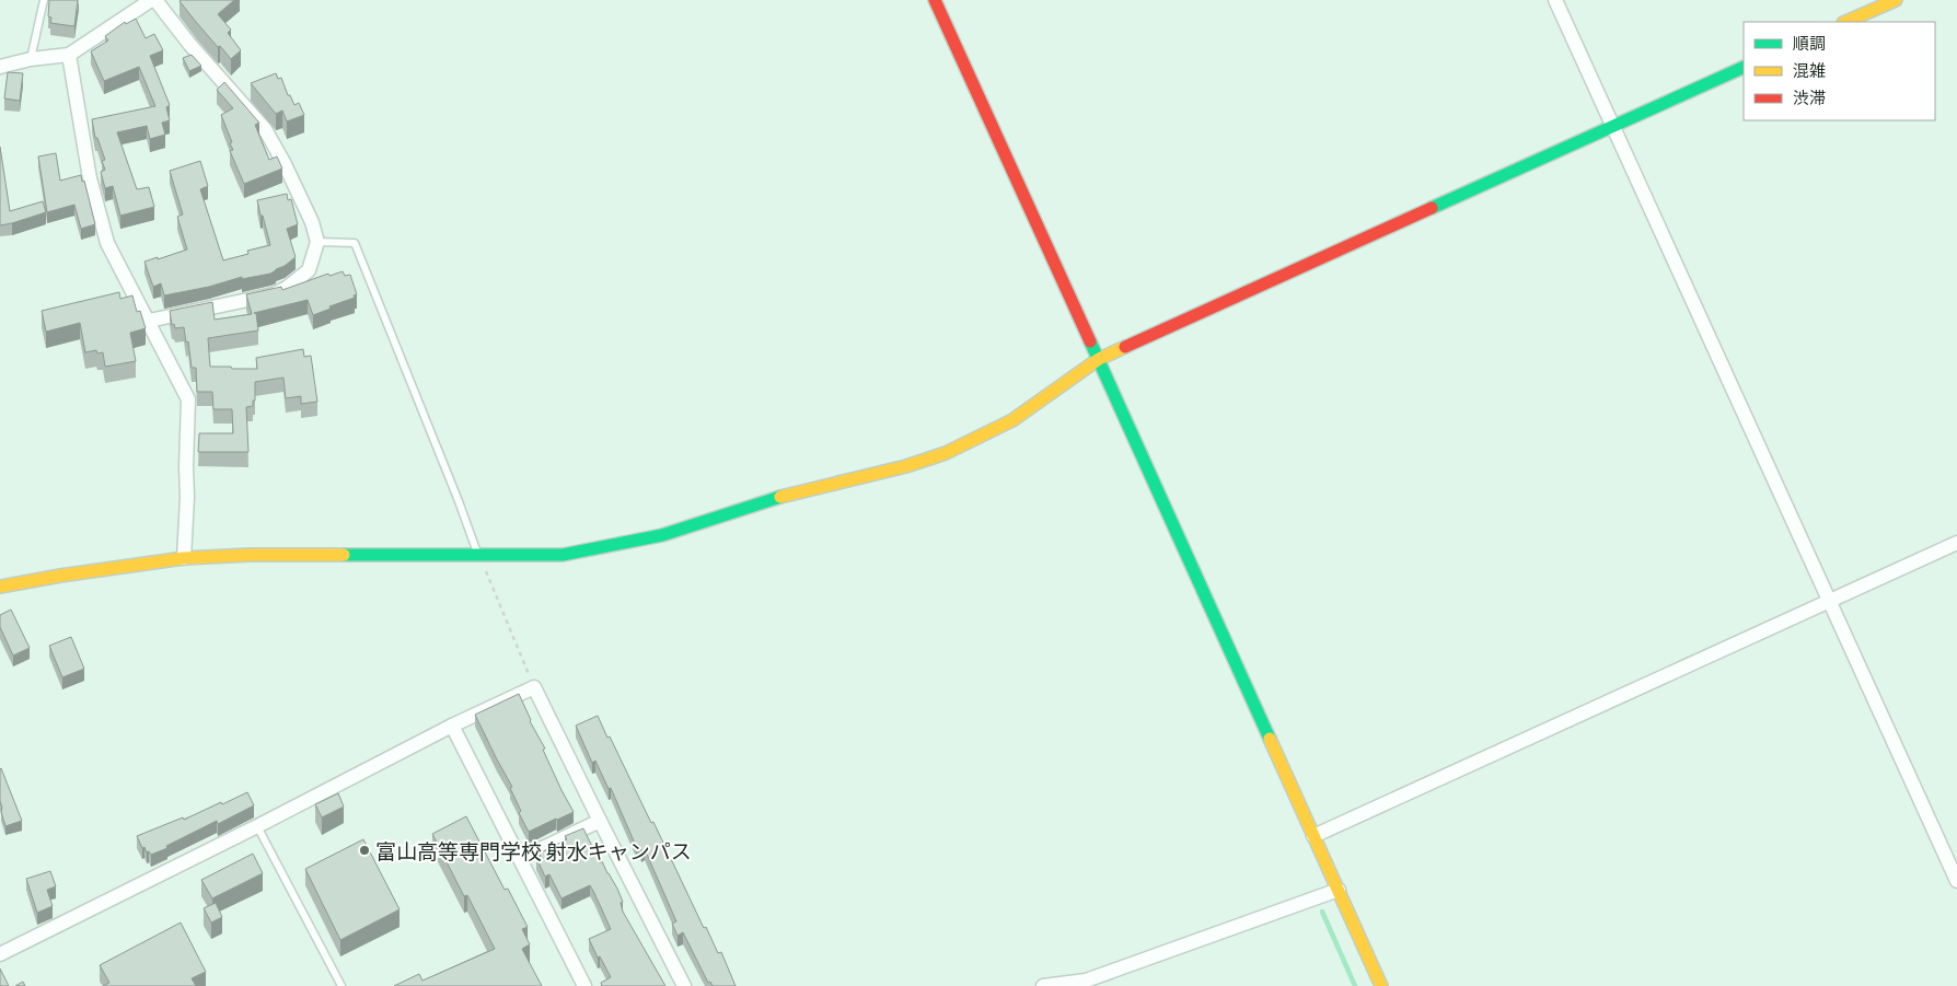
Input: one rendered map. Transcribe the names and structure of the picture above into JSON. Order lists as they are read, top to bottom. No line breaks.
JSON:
{"places":["富山高等専門学校 射水キャンパス"],"legend":["順調","混雑","渋滞"]}
